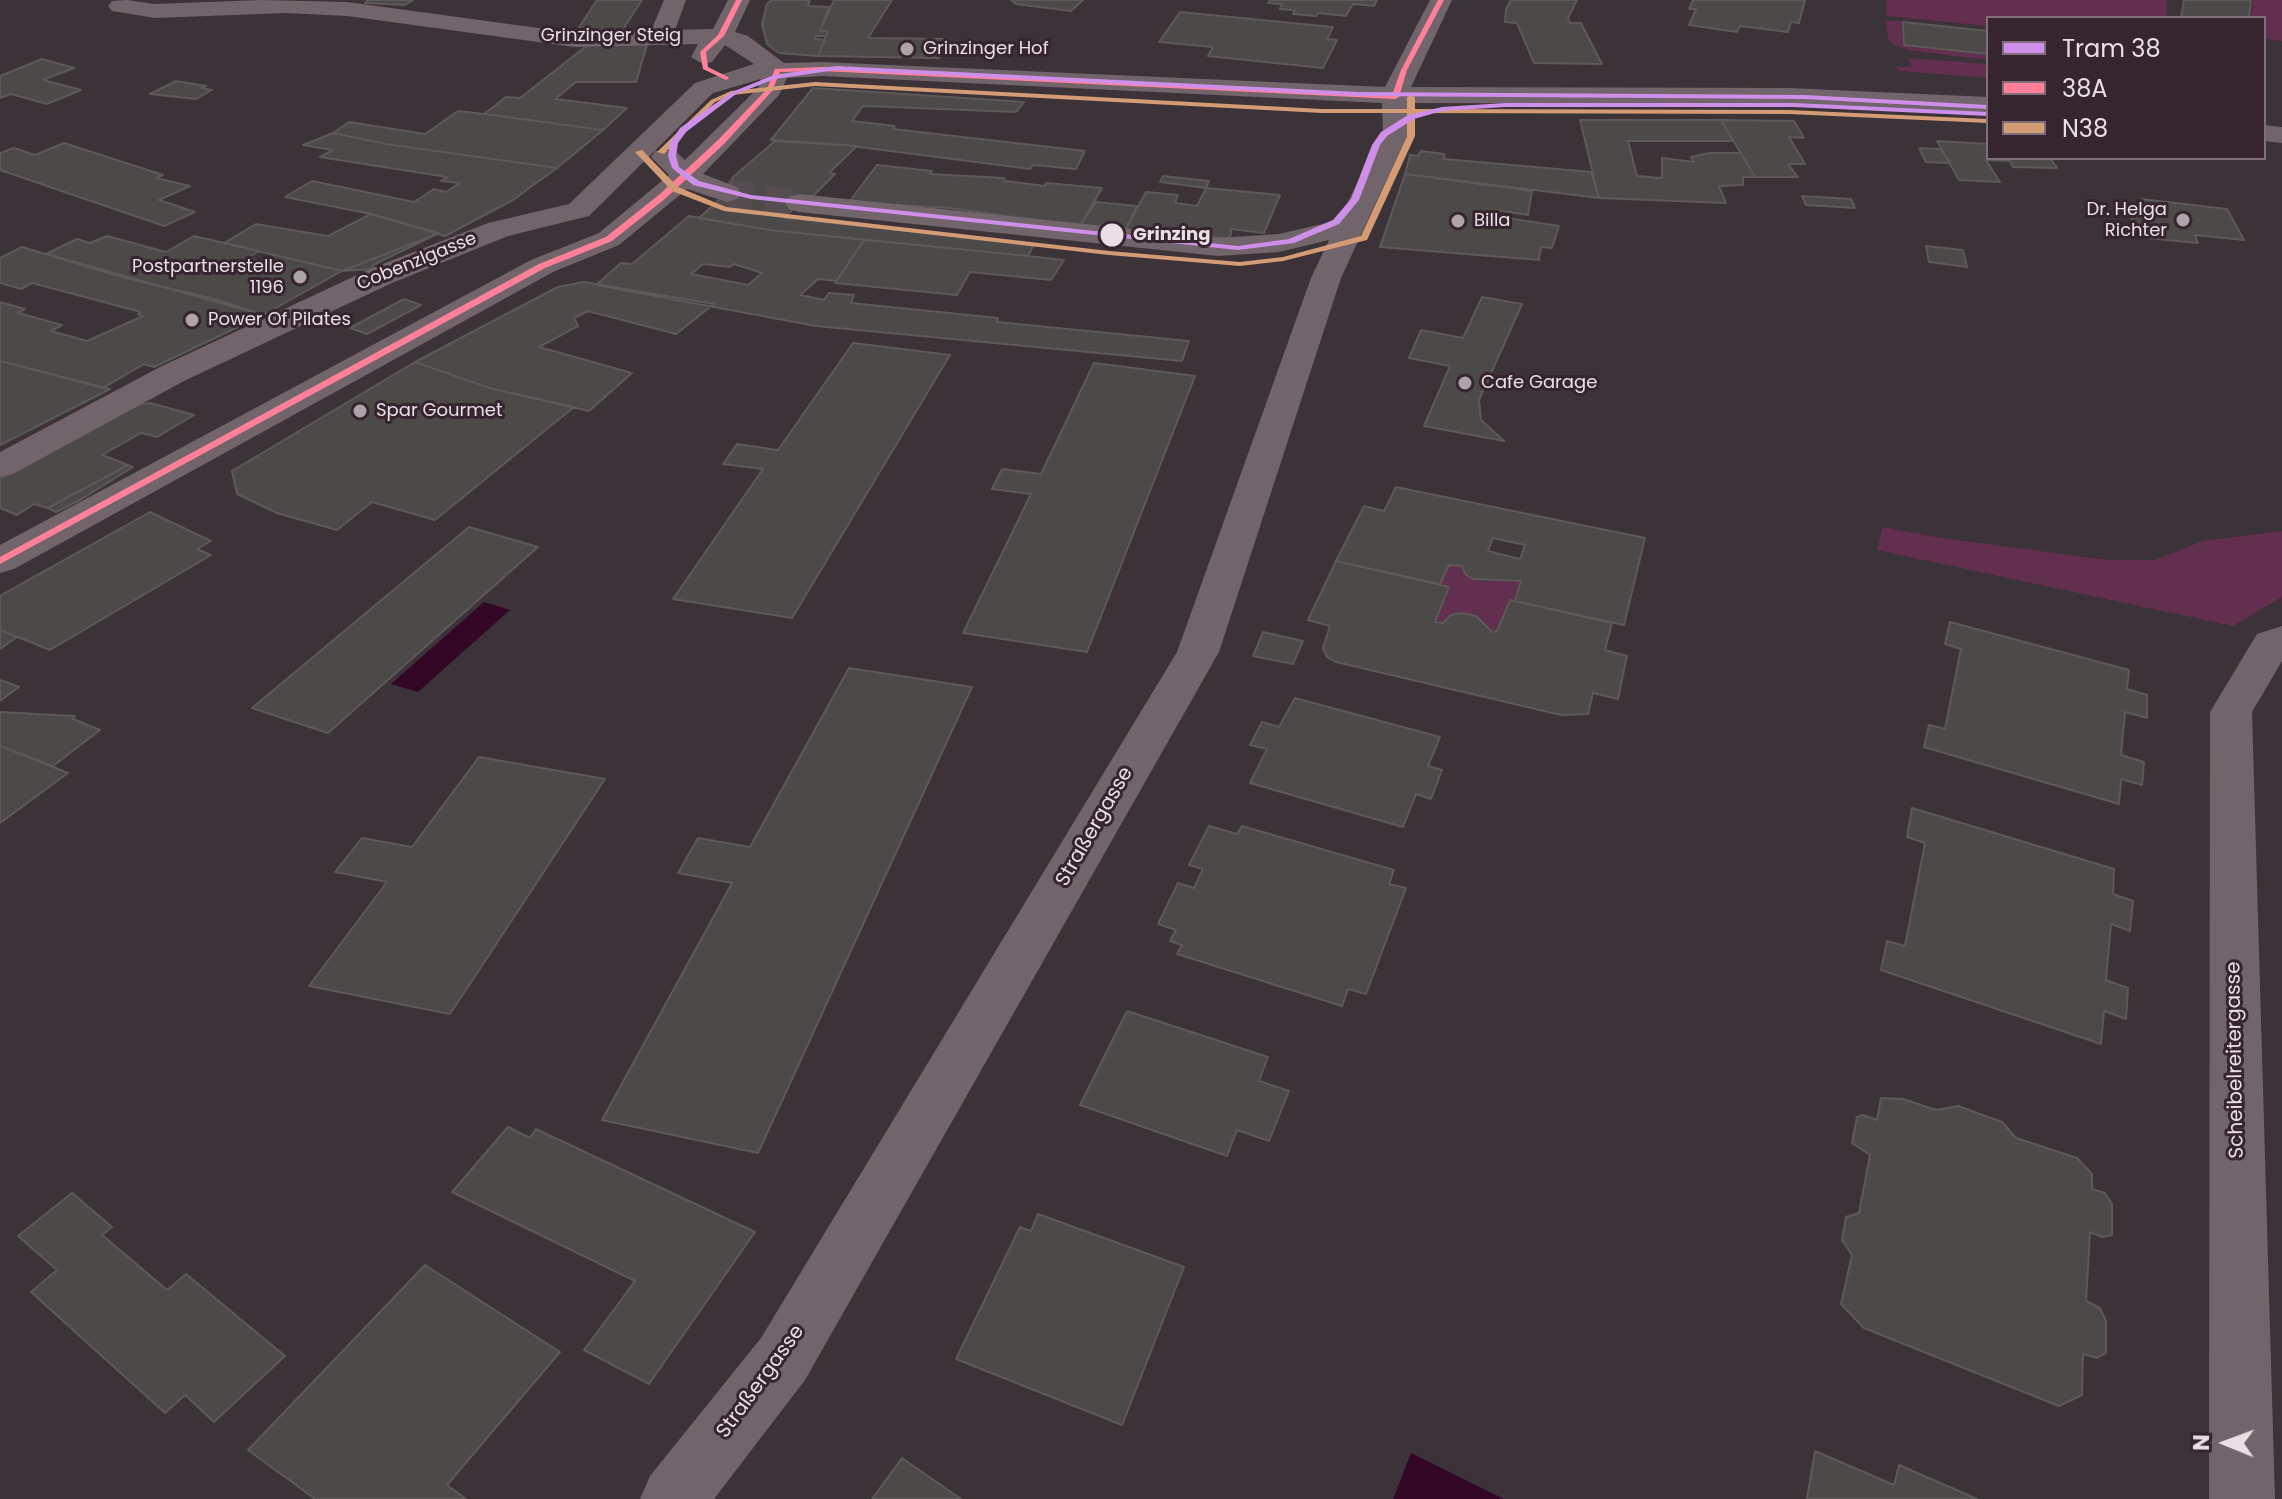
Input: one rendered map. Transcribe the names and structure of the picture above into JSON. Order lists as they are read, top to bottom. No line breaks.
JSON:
{"streets":{"street":["Grinzinger Steig","Cobenzlgasse","Straßergasse","Scheibelreitergasse"]},"places":["Grinzinger Hof","Dr. Helga Richter","Billa","Grinzing","Postpartnerstelle 1196","Power Of Pilates","Cafe Garage","Spar Gourmet"],"lines":["transit line 38A","tram line 38","transit line N38"],"legend":["Tram 38","38A","N38"],"north":"left"}
